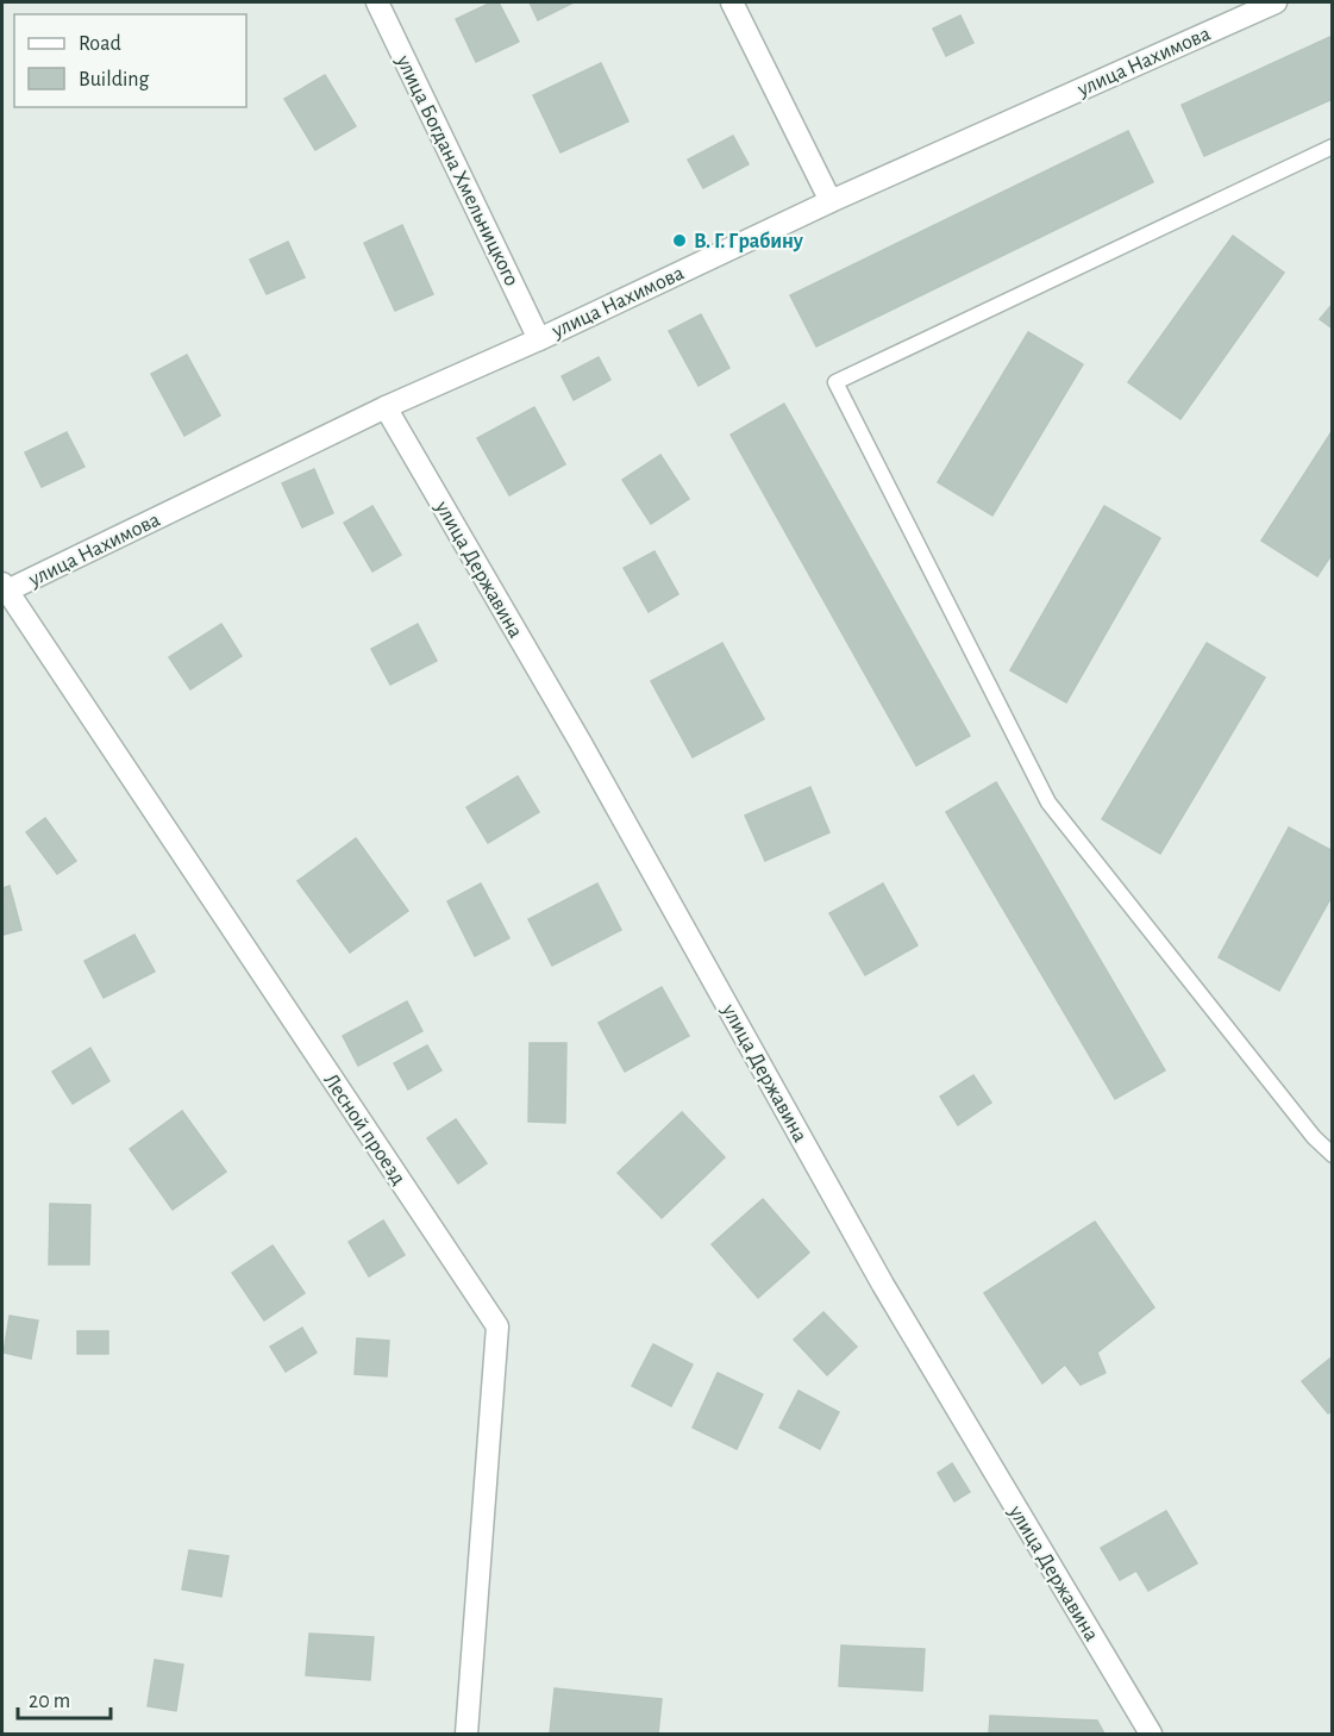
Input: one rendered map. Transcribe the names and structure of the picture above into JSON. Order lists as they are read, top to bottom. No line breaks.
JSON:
{"streets":{"street":["улица Нахимова","улица Богдана Хмельницкого","улица Державина","Лесной проезд"]},"crossings":[["улица Нахимова","улица Богдана Хмельницкого"],["улица Нахимова","улица Державина"],["улица Нахимова","Лесной проезд"]],"places":["В. Г. Грабину"],"legend":["Road","Building"],"scale_bar":"20 m"}
